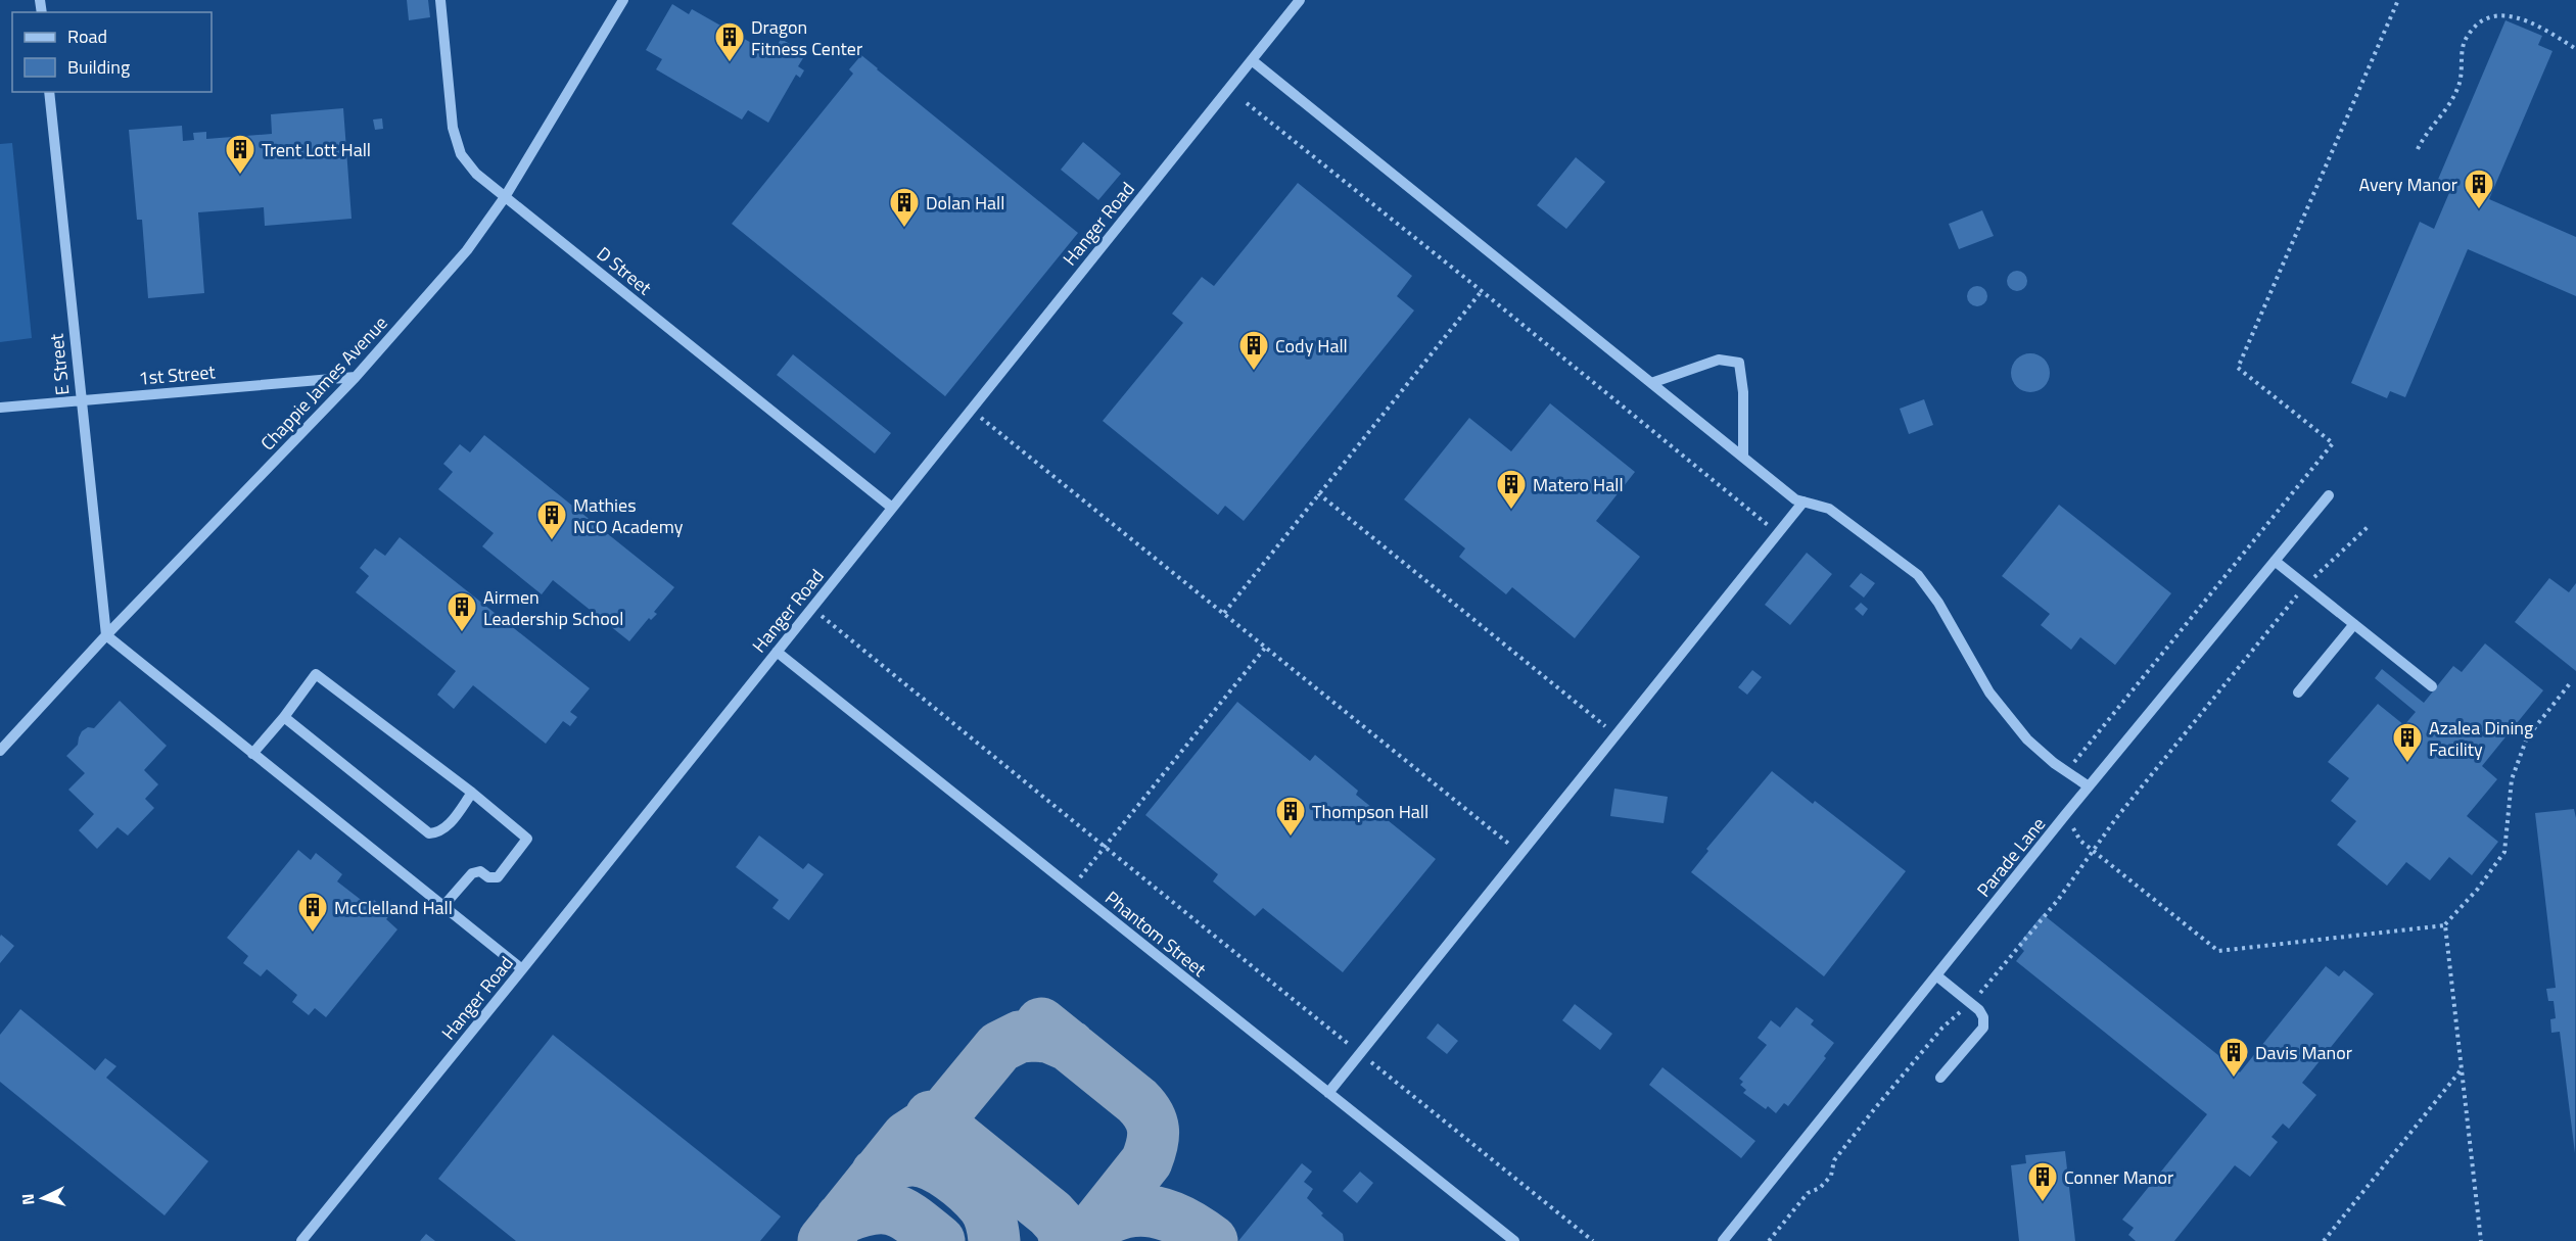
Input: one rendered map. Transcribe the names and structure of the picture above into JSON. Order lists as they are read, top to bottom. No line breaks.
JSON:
{"streets":{"street":["Hanger Road","D Street","E Street","1st Street","Chappie James Avenue","Parade Lane","Phantom Street"]},"crossings":[["Hanger Road","D Street"],["Hanger Road","Phantom Street"],["D Street","Chappie James Avenue"],["E Street","1st Street"],["E Street","Chappie James Avenue"],["1st Street","Chappie James Avenue"]],"places":{"building":["Dragon Fitness Center","Trent Lott Hall","Avery Manor","Dolan Hall","Cody Hall","Matero Hall","Mathies NCO Academy","Airmen Leadership School","Azalea Dining Facility","Thompson Hall","McClelland Hall","Davis Manor","Conner Manor"]},"legend":["Road","Building"],"north":"left"}
